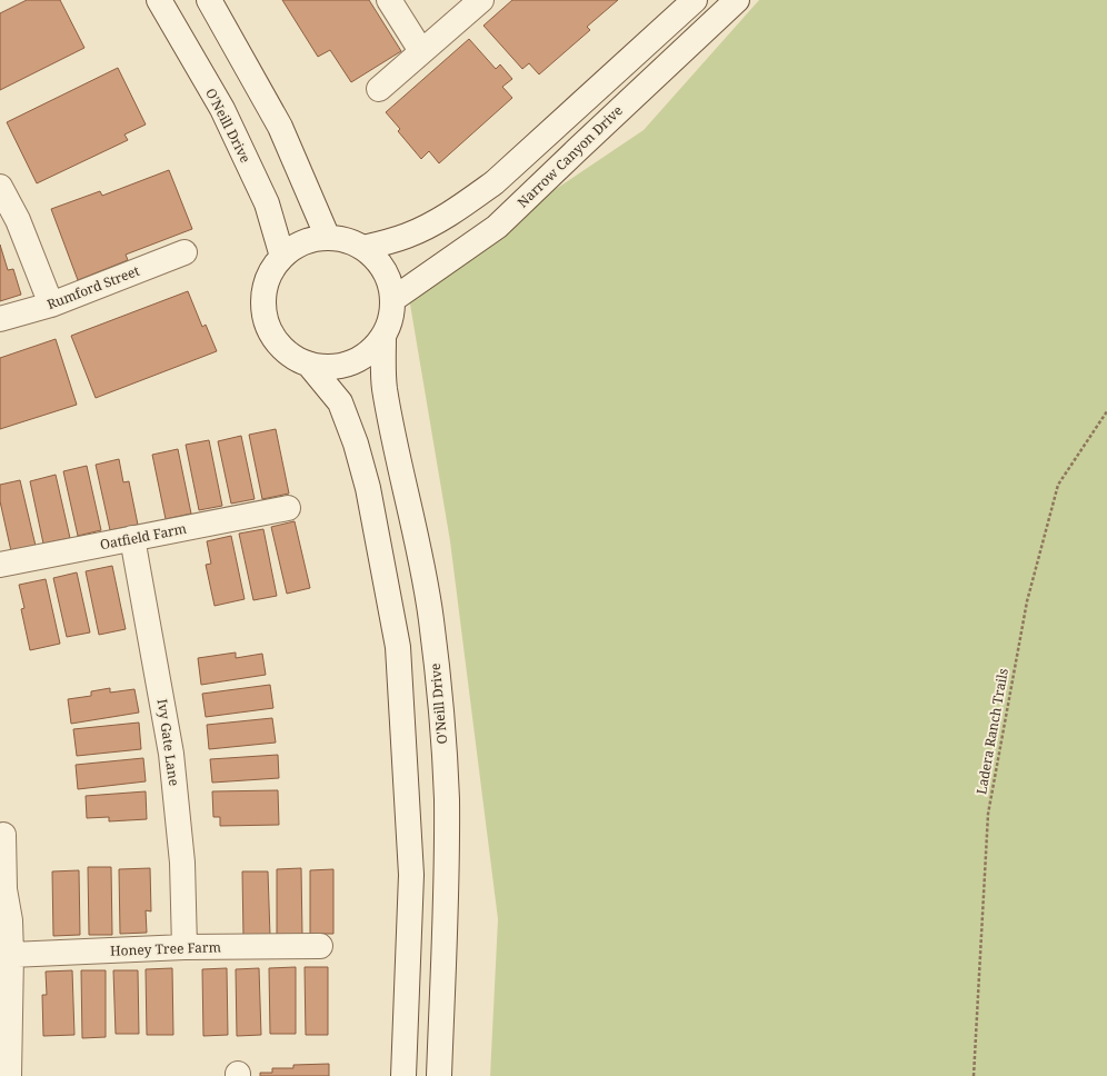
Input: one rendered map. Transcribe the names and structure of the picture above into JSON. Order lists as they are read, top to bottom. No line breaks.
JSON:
{"streets":{"street":["O'Neill Drive","Narrow Canyon Drive","Rumford Street","Oatfield Farm","Ivy Gate Lane","Honey Tree Farm"],"path":["Ladera Ranch Trails"]},"crossings":[["O'Neill Drive","Narrow Canyon Drive"],["Oatfield Farm","Ivy Gate Lane"],["Ivy Gate Lane","Honey Tree Farm"]]}
